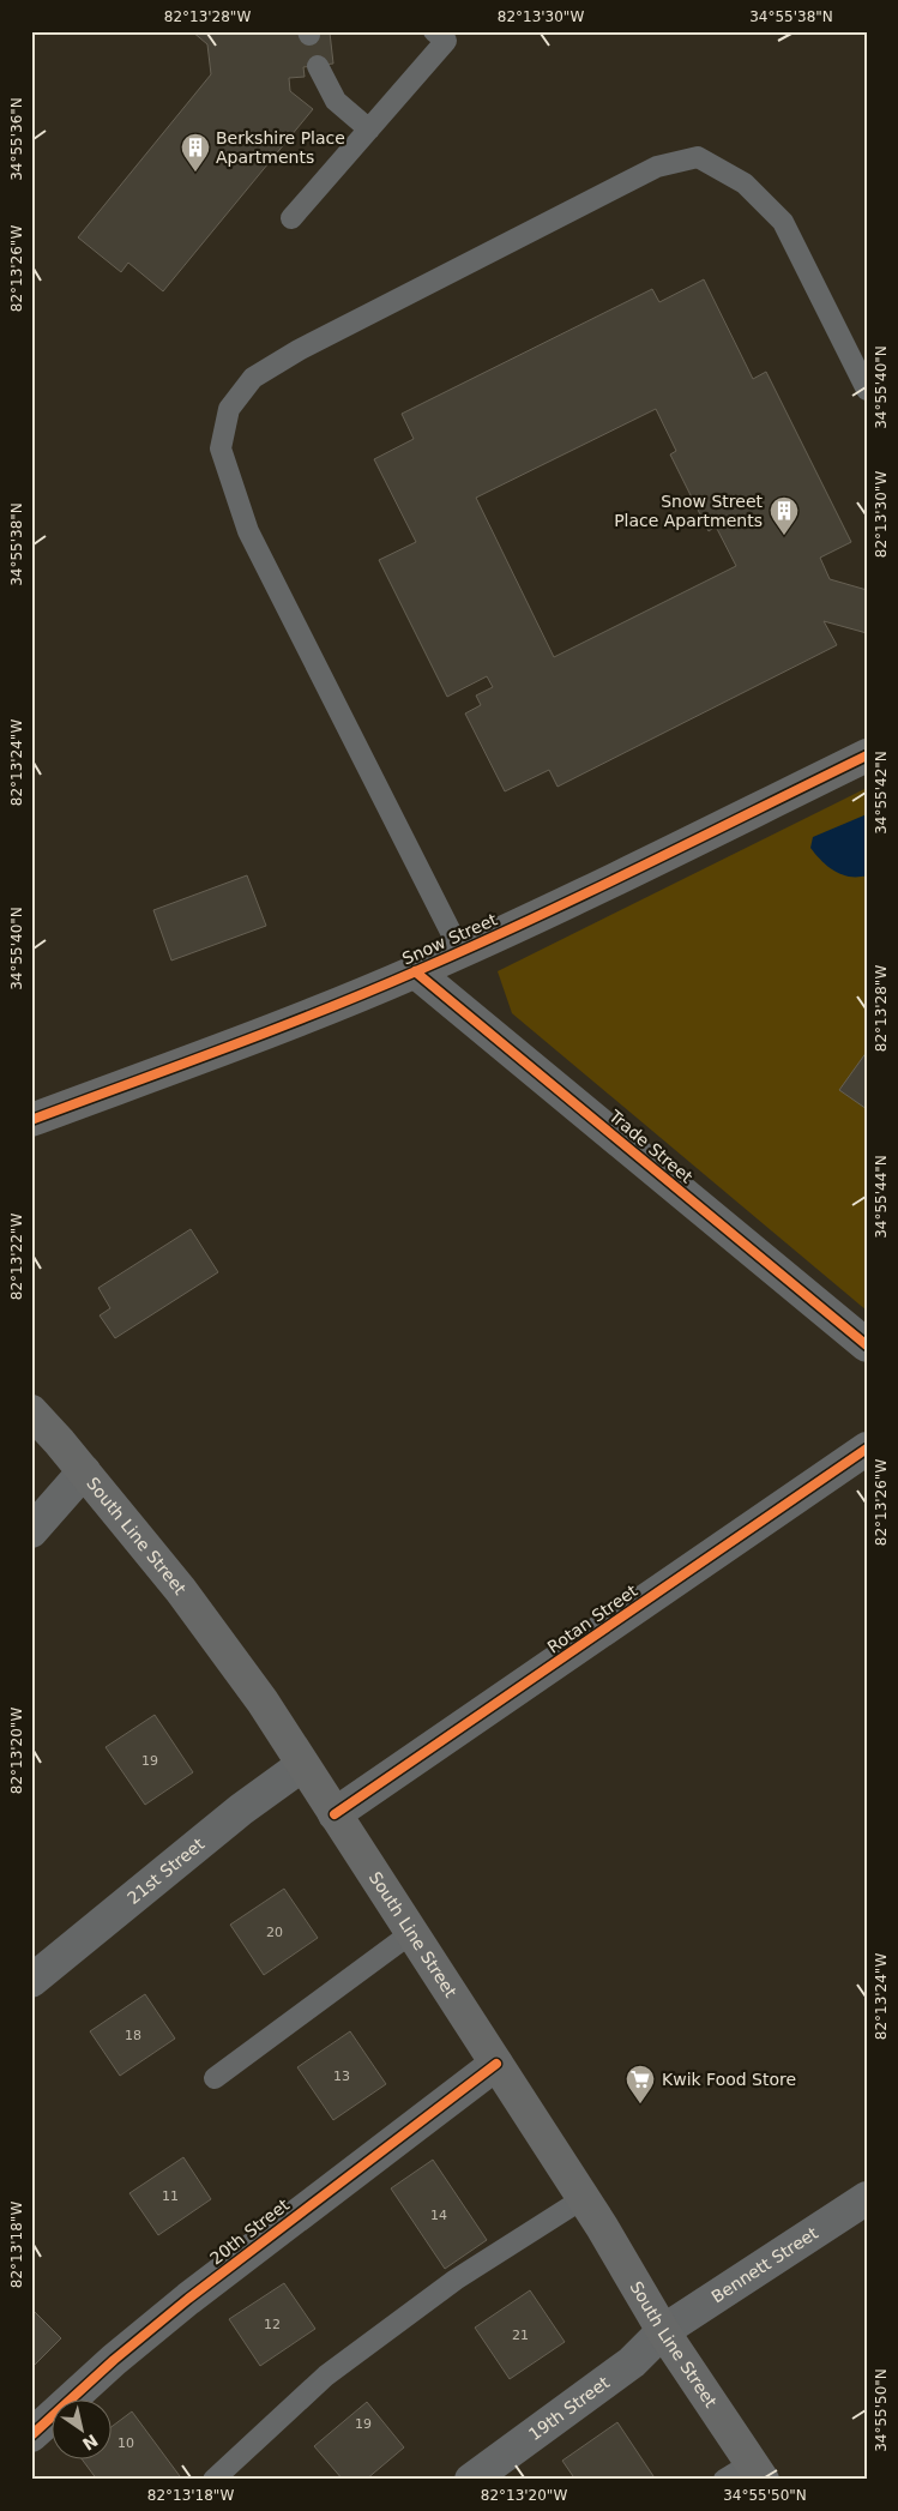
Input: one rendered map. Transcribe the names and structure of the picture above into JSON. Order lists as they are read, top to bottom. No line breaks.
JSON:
{"streets":{"main road":["Snow Street","South Line Street"],"street":["Trade Street","Rotan Street","21st Street","20th Street","Bennett Street","19th Street"]},"crossings":[["Snow Street","Trade Street"],["South Line Street","Rotan Street"],["South Line Street","21st Street"],["South Line Street","20th Street"],["South Line Street","Bennett Street"],["South Line Street","19th Street"],["Bennett Street","19th Street"]],"places":{"building":["Berkshire Place Apartments","Snow Street Place Apartments"],"supermarket":["Kwik Food Store"]},"house_numbers":["19","20","18","13","11","14","12","21","19","10"],"north":"bottom right","coordinates":["82°13'28\"W","82°13'30\"W","34°55'38\"N","34°55'36\"N","82°13'26\"W","34°55'40\"N","82°13'24\"W","34°55'42\"N","34°55'44\"N","82°13'22\"W","82°13'20\"W","82°13'18\"W","34°55'50\"N"]}
